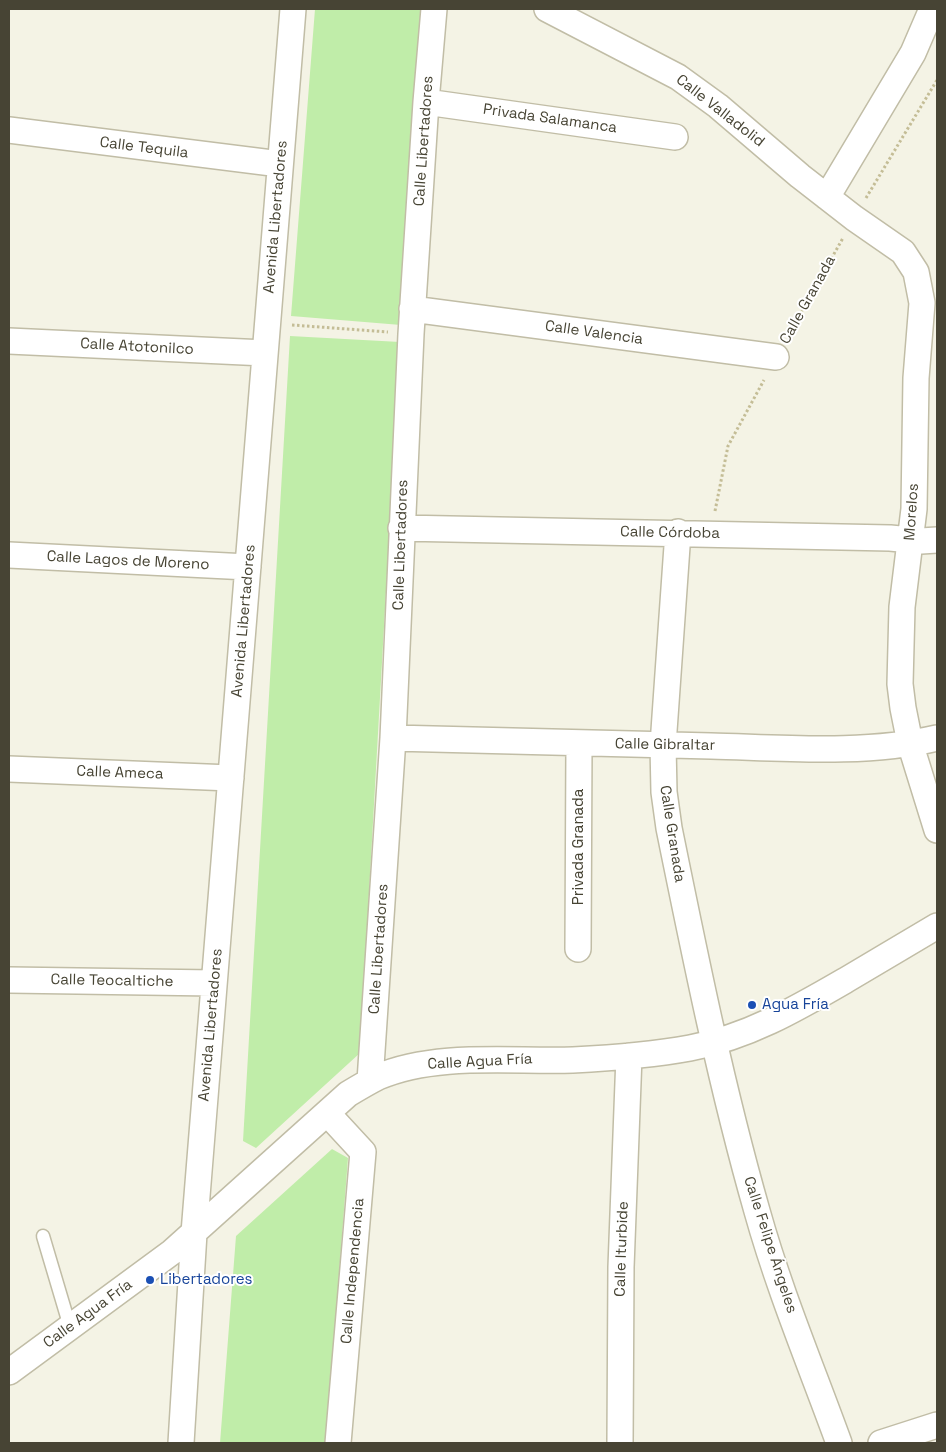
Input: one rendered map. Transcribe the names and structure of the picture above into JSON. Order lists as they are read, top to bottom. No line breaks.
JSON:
{"streets":{"street":["Calle Valladolid","Privada Salamanca","Calle Libertadores","Calle Tequila","Avenida Libertadores","Calle Granada","Calle Valencia","Calle Atotonilco","Morelos","Calle Córdoba","Calle Lagos de Moreno","Calle Gibraltar","Calle Ameca","Privada Granada","Calle Teocaltiche","Calle Agua Fría","Calle Felipe Ángeles","Calle Iturbide","Calle Independencia"]},"crossings":[["Calle Valladolid","Calle Granada"],["Calle Valladolid","Morelos"],["Privada Salamanca","Calle Libertadores"],["Calle Libertadores","Calle Valencia"],["Calle Libertadores","Calle Córdoba"],["Calle Libertadores","Calle Gibraltar"],["Calle Libertadores","Calle Agua Fría"],["Calle Tequila","Avenida Libertadores"],["Avenida Libertadores","Calle Atotonilco"],["Avenida Libertadores","Calle Lagos de Moreno"],["Avenida Libertadores","Calle Ameca"],["Avenida Libertadores","Calle Teocaltiche"],["Avenida Libertadores","Calle Agua Fría"],["Calle Granada","Calle Valencia"],["Calle Granada","Morelos"],["Calle Granada","Calle Córdoba"],["Calle Granada","Calle Gibraltar"],["Calle Granada","Calle Agua Fría"],["Calle Granada","Calle Felipe Ángeles"],["Morelos","Calle Córdoba"],["Morelos","Calle Gibraltar"],["Calle Gibraltar","Privada Granada"],["Calle Agua Fría","Calle Felipe Ángeles"],["Calle Agua Fría","Calle Iturbide"],["Calle Agua Fría","Calle Independencia"]],"places":["Agua Fría","Libertadores"]}
